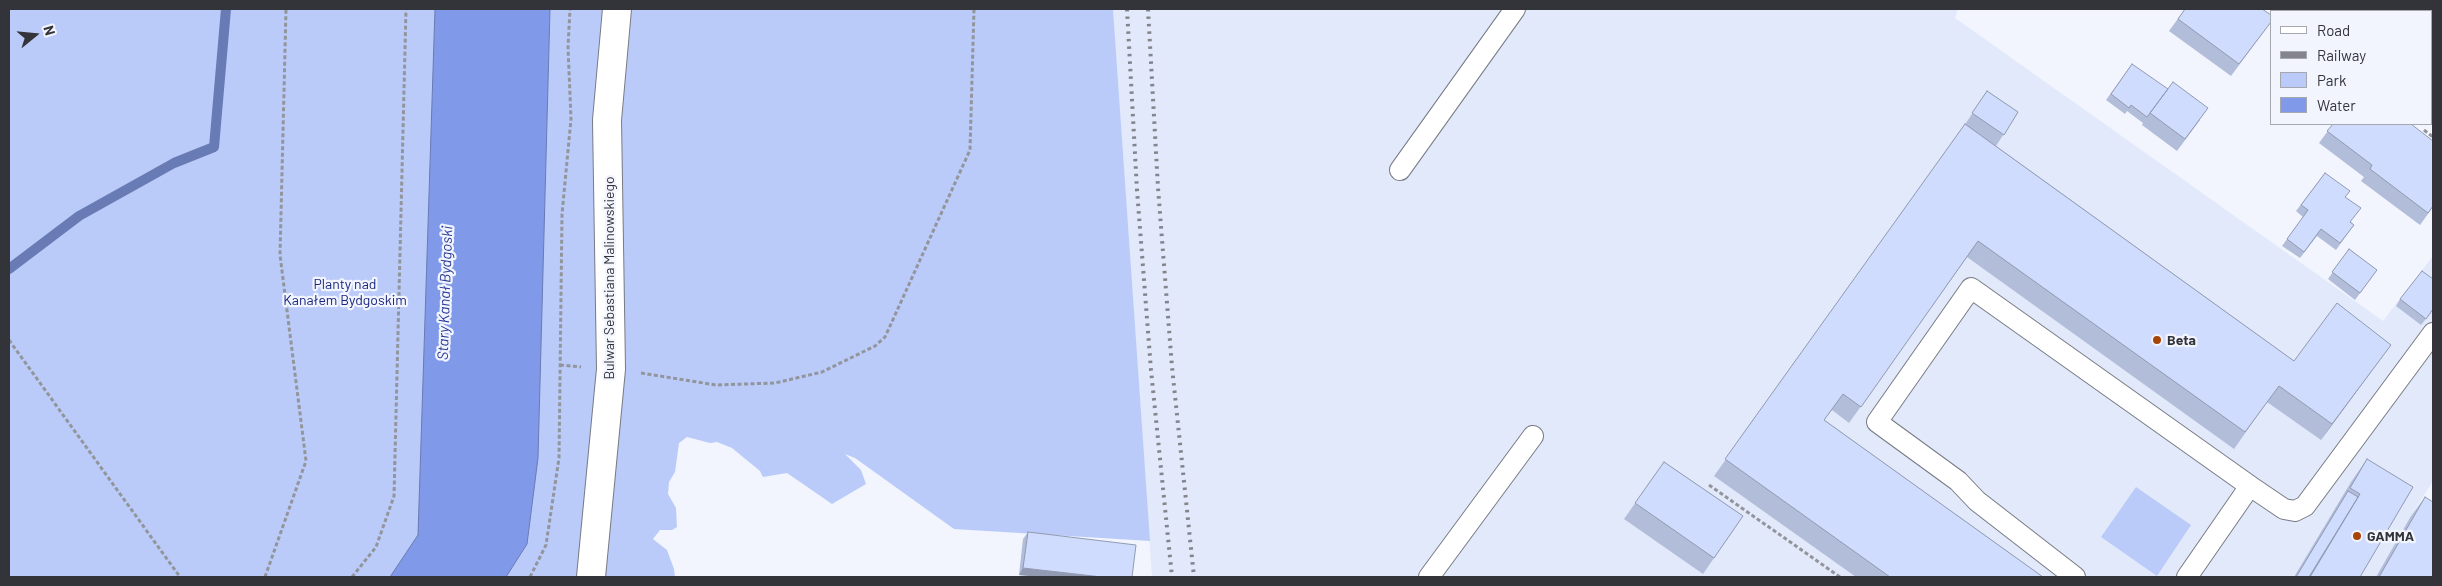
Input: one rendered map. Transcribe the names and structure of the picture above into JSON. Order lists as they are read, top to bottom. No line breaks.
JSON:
{"streets":{"street":["Bulwar Sebastiana Malinowskiego"]},"water":["Stary Kanał Bydgoski"],"parks":["Planty nad Kanałem Bydgoskim"],"places":["Beta","GAMMA"],"legend":["Road","Railway","Park","Water"],"north":"right"}
